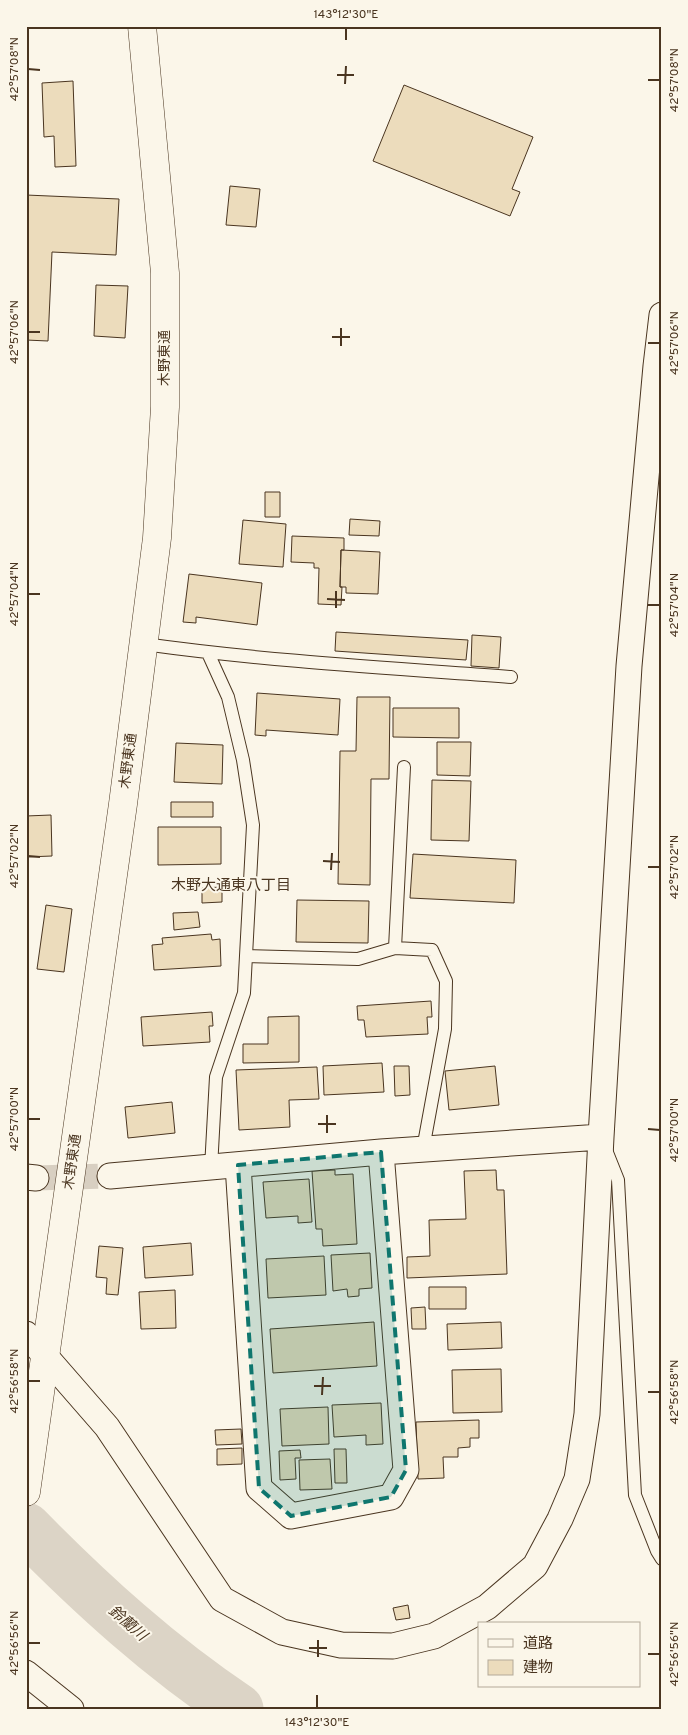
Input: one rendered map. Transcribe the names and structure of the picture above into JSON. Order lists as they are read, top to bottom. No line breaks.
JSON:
{"streets":{"street":["木野東通"]},"districts":["木野大通東八丁目"],"water":["鈴蘭川"],"legend":["道路","建物"],"coordinates":["143°12'30\"E","42°57'08\"N","42°57'06\"N","42°57'04\"N","42°57'02\"N","42°57'00\"N","42°56'58\"N","42°56'56\"N"]}
